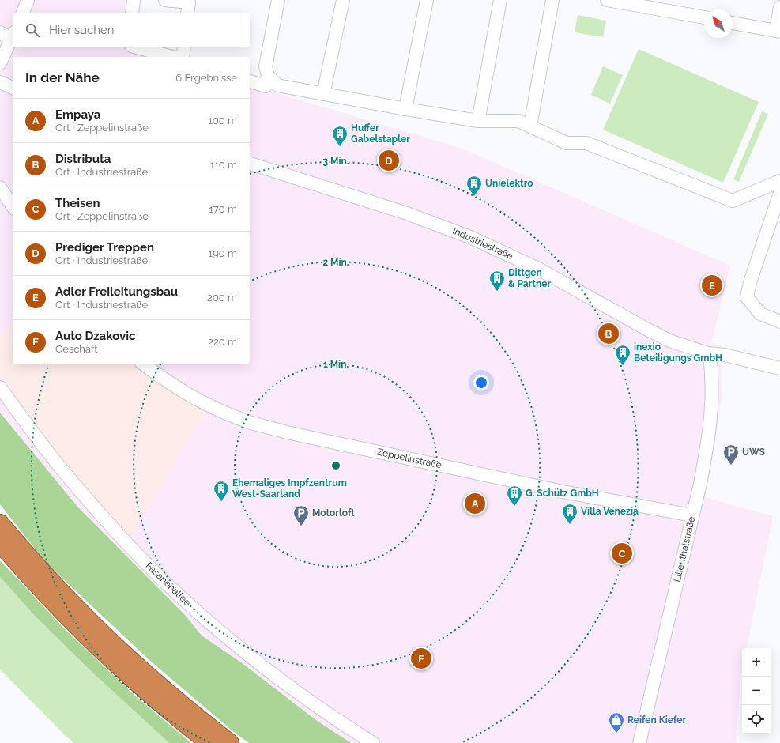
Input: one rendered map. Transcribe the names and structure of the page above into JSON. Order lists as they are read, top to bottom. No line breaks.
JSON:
{"streets":{"street":["Industriestraße","Zeppelinstraße","Lilienthalstraße","Fasanenallee"]},"crossings":[["Industriestraße","Lilienthalstraße"],["Zeppelinstraße","Lilienthalstraße"]],"places":{"building":["Huffer Gabelstapler","Unielektro","Dittgen & Partner","inexio Beteiligungs GmbH","Ehemaliges Impfzentrum West-Saarland","G. Schütz GmbH","Villa Venezia"],"parking":["UWS","Motorloft"],"shop":["Reifen Kiefer"]},"north":"top left","page":{"search":"Hier suchen","heading":["In der Nähe","6 Ergebnisse"],"list":[{"mark":"A","name":"Empaya","note":"Ort · Zeppelinstraße","value":"100 m"},{"mark":"B","name":"Distributa","note":"Ort · Industriestraße","value":"110 m"},{"mark":"C","name":"Theisen","note":"Ort · Zeppelinstraße","value":"170 m"},{"mark":"D","name":"Prediger Treppen","note":"Ort · Industriestraße","value":"190 m"},{"mark":"E","name":"Adler Freileitungsbau","note":"Ort · Industriestraße","value":"200 m"},{"mark":"F","name":"Auto Dzakovic","note":"Geschäft","value":"220 m"}],"pins":["D","E","B","A","C","F"],"map_buttons":["+","−"]},"rings":["3 Min.","2 Min.","1 Min."]}
